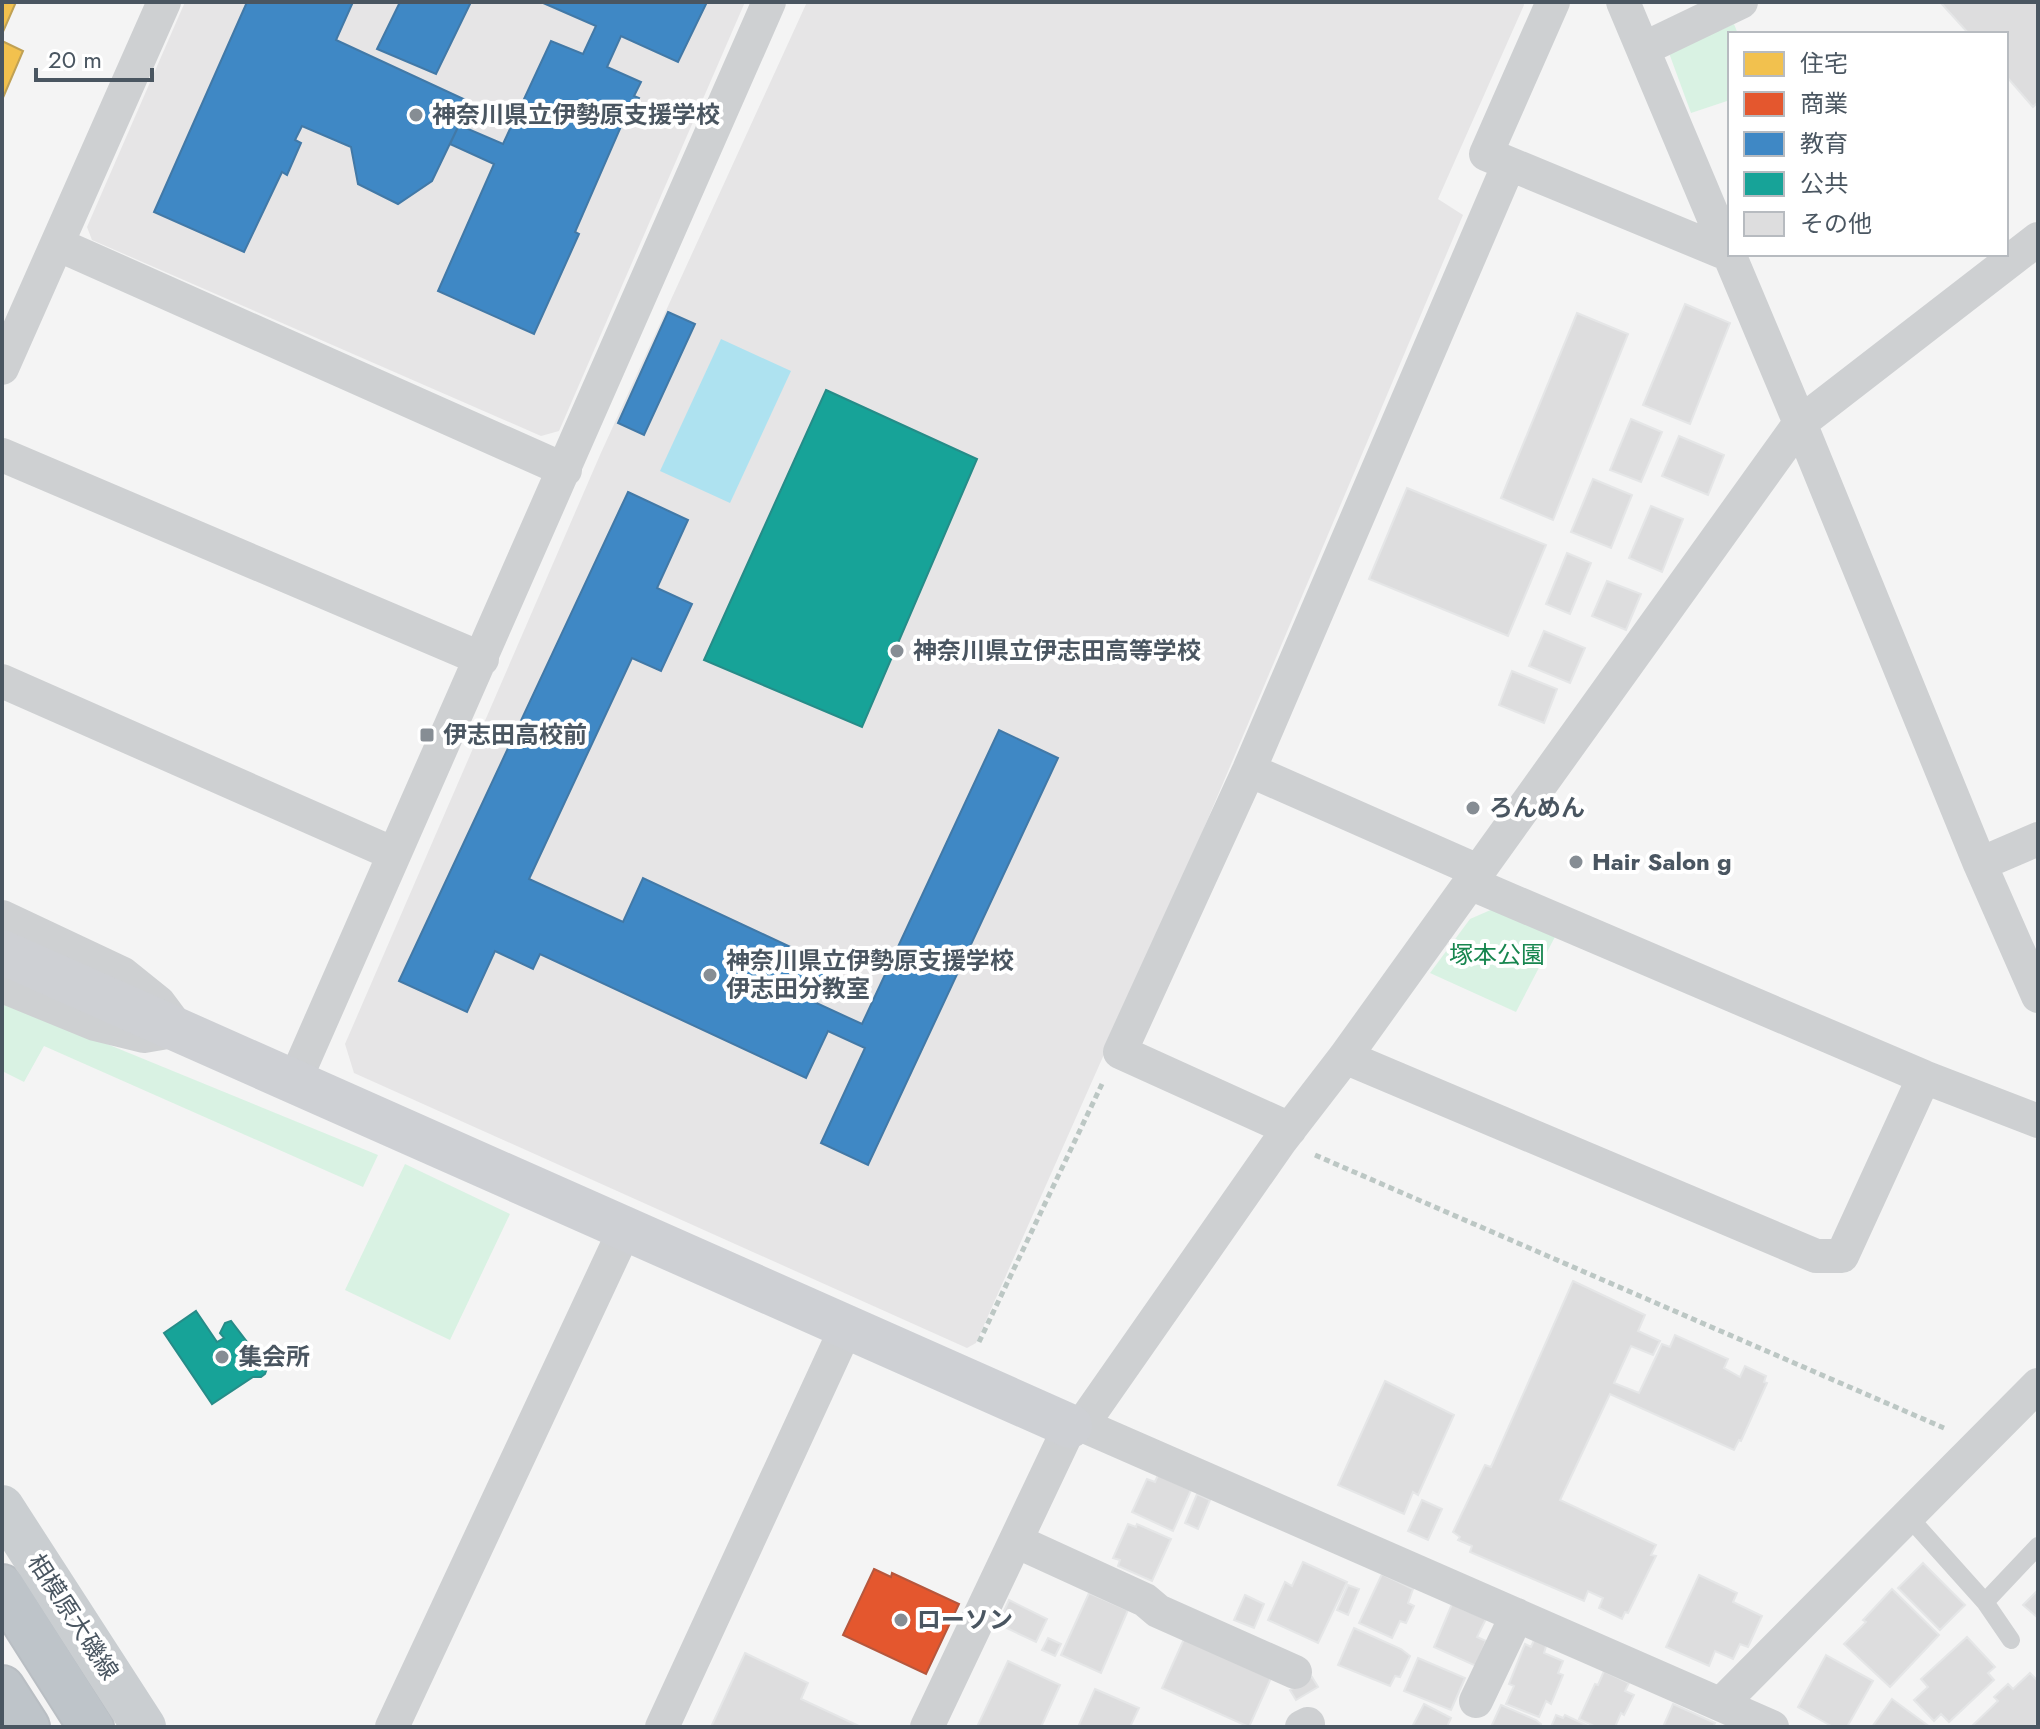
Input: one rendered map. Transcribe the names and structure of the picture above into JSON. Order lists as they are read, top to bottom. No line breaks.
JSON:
{"streets":{"main road":["相模原大磯線"]},"parks":["塚本公園"],"places":{"other":["神奈川県立伊勢原支援学校","神奈川県立伊志田高等学校","ろんめん","Hair Salon g","神奈川県立伊勢原支援学校 伊志田分教室","集会所","ローソン"],"transit":["伊志田高校前"]},"legend":["住宅","商業","教育","公共","その他"],"scale_bar":"20 m"}
